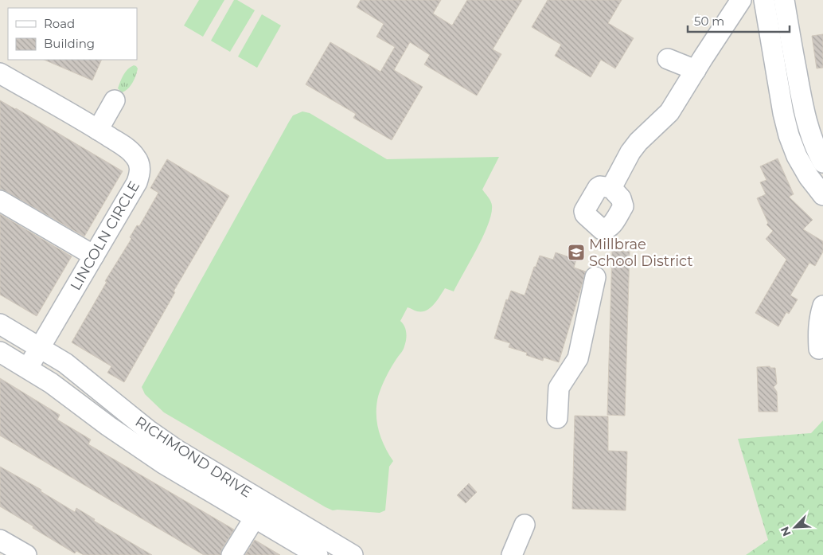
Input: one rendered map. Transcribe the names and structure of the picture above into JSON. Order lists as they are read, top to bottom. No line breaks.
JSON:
{"streets":{"street":["LINCOLN CIRCLE","RICHMOND DRIVE"]},"crossings":[["LINCOLN CIRCLE","RICHMOND DRIVE"]],"places":{"school or university":["Millbrae School District"]},"legend":["Road","Building"],"scale_bar":"50 m","north":"bottom left"}
